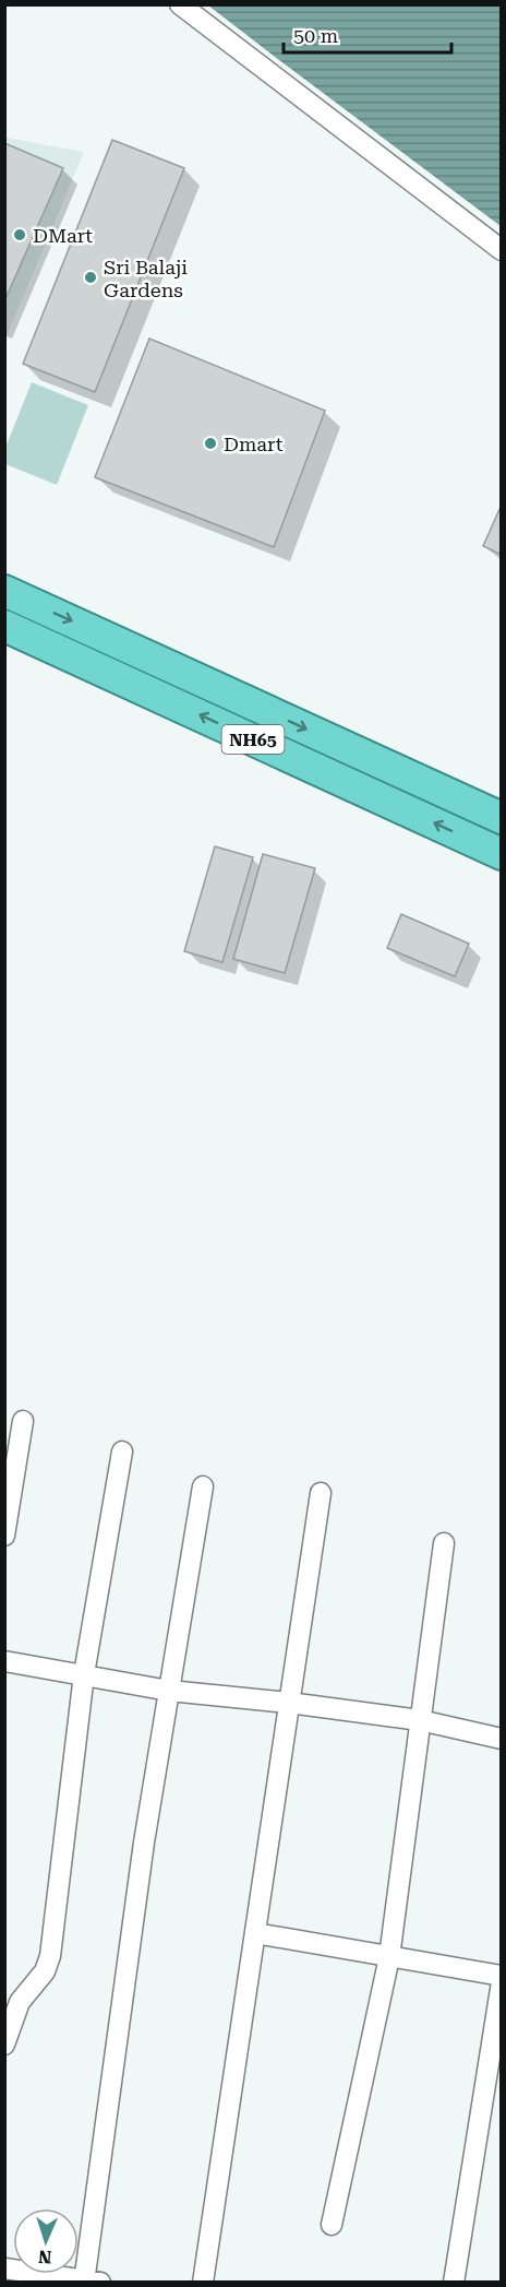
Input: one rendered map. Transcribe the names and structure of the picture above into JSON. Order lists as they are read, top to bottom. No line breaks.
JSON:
{"streets":{"highway":["NH65"]},"places":["DMart","Sri Balaji Gardens","Dmart"],"scale_bar":"50 m","north":"bottom"}
